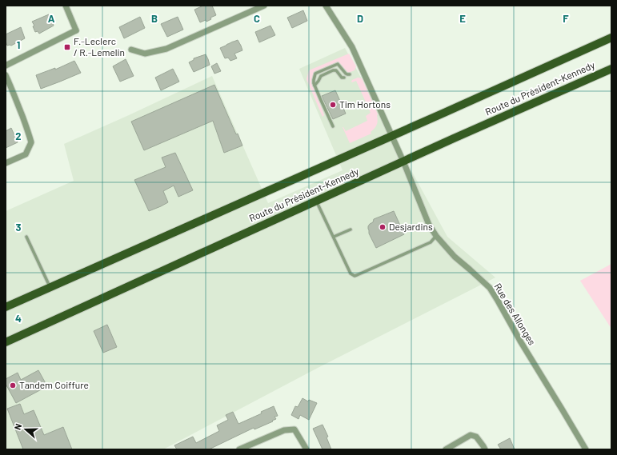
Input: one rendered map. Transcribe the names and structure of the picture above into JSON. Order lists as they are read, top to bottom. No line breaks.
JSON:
{"streets":{"main road":["Route du Président-Kennedy"],"street":["Rue des Allonges"]},"crossings":[["Route du Président-Kennedy","Rue des Allonges"]],"places":{"transit":["F.-Leclerc / R.-Lemelin"],"other":["Tim Hortons","Desjardins","Tandem Coiffure"]},"north":"left","grid":{"columns":["A","B","C","D","E","F"],"rows":["1","2","3","4"]}}
